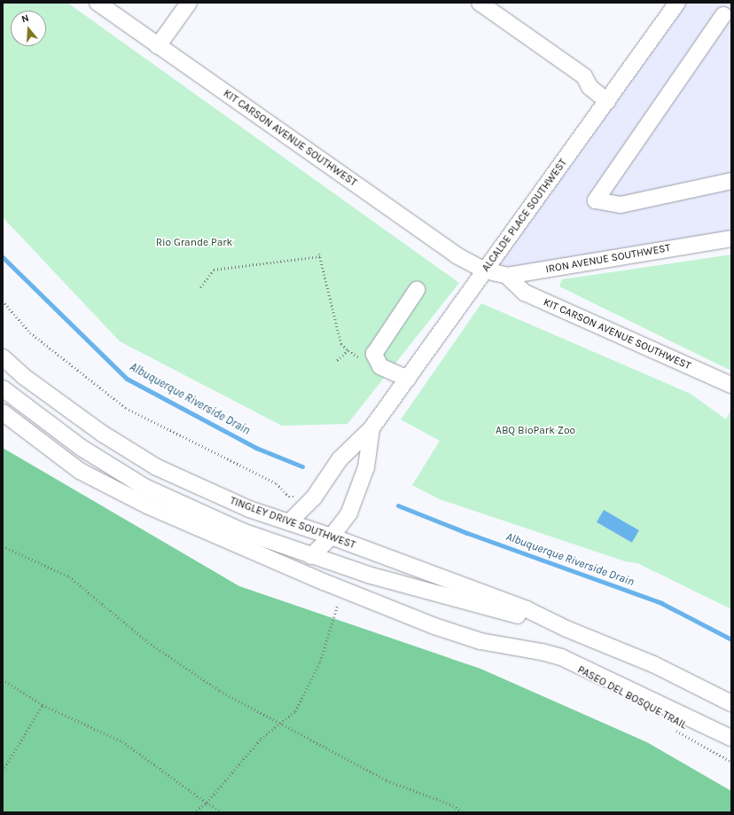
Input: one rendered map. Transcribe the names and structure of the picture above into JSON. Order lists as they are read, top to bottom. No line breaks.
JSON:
{"streets":{"street":["KIT CARSON AVENUE SOUTHWEST","ALCALDE PLACE SOUTHWEST","IRON AVENUE SOUTHWEST","TINGLEY DRIVE SOUTHWEST"],"path":["PASEO DEL BOSQUE TRAIL"]},"crossings":[["KIT CARSON AVENUE SOUTHWEST","ALCALDE PLACE SOUTHWEST"],["KIT CARSON AVENUE SOUTHWEST","IRON AVENUE SOUTHWEST"],["ALCALDE PLACE SOUTHWEST","IRON AVENUE SOUTHWEST"],["ALCALDE PLACE SOUTHWEST","TINGLEY DRIVE SOUTHWEST"]],"water":["Albuquerque Riverside Drain"],"parks":["Rio Grande Park","ABQ BioPark Zoo"],"north":"top"}
